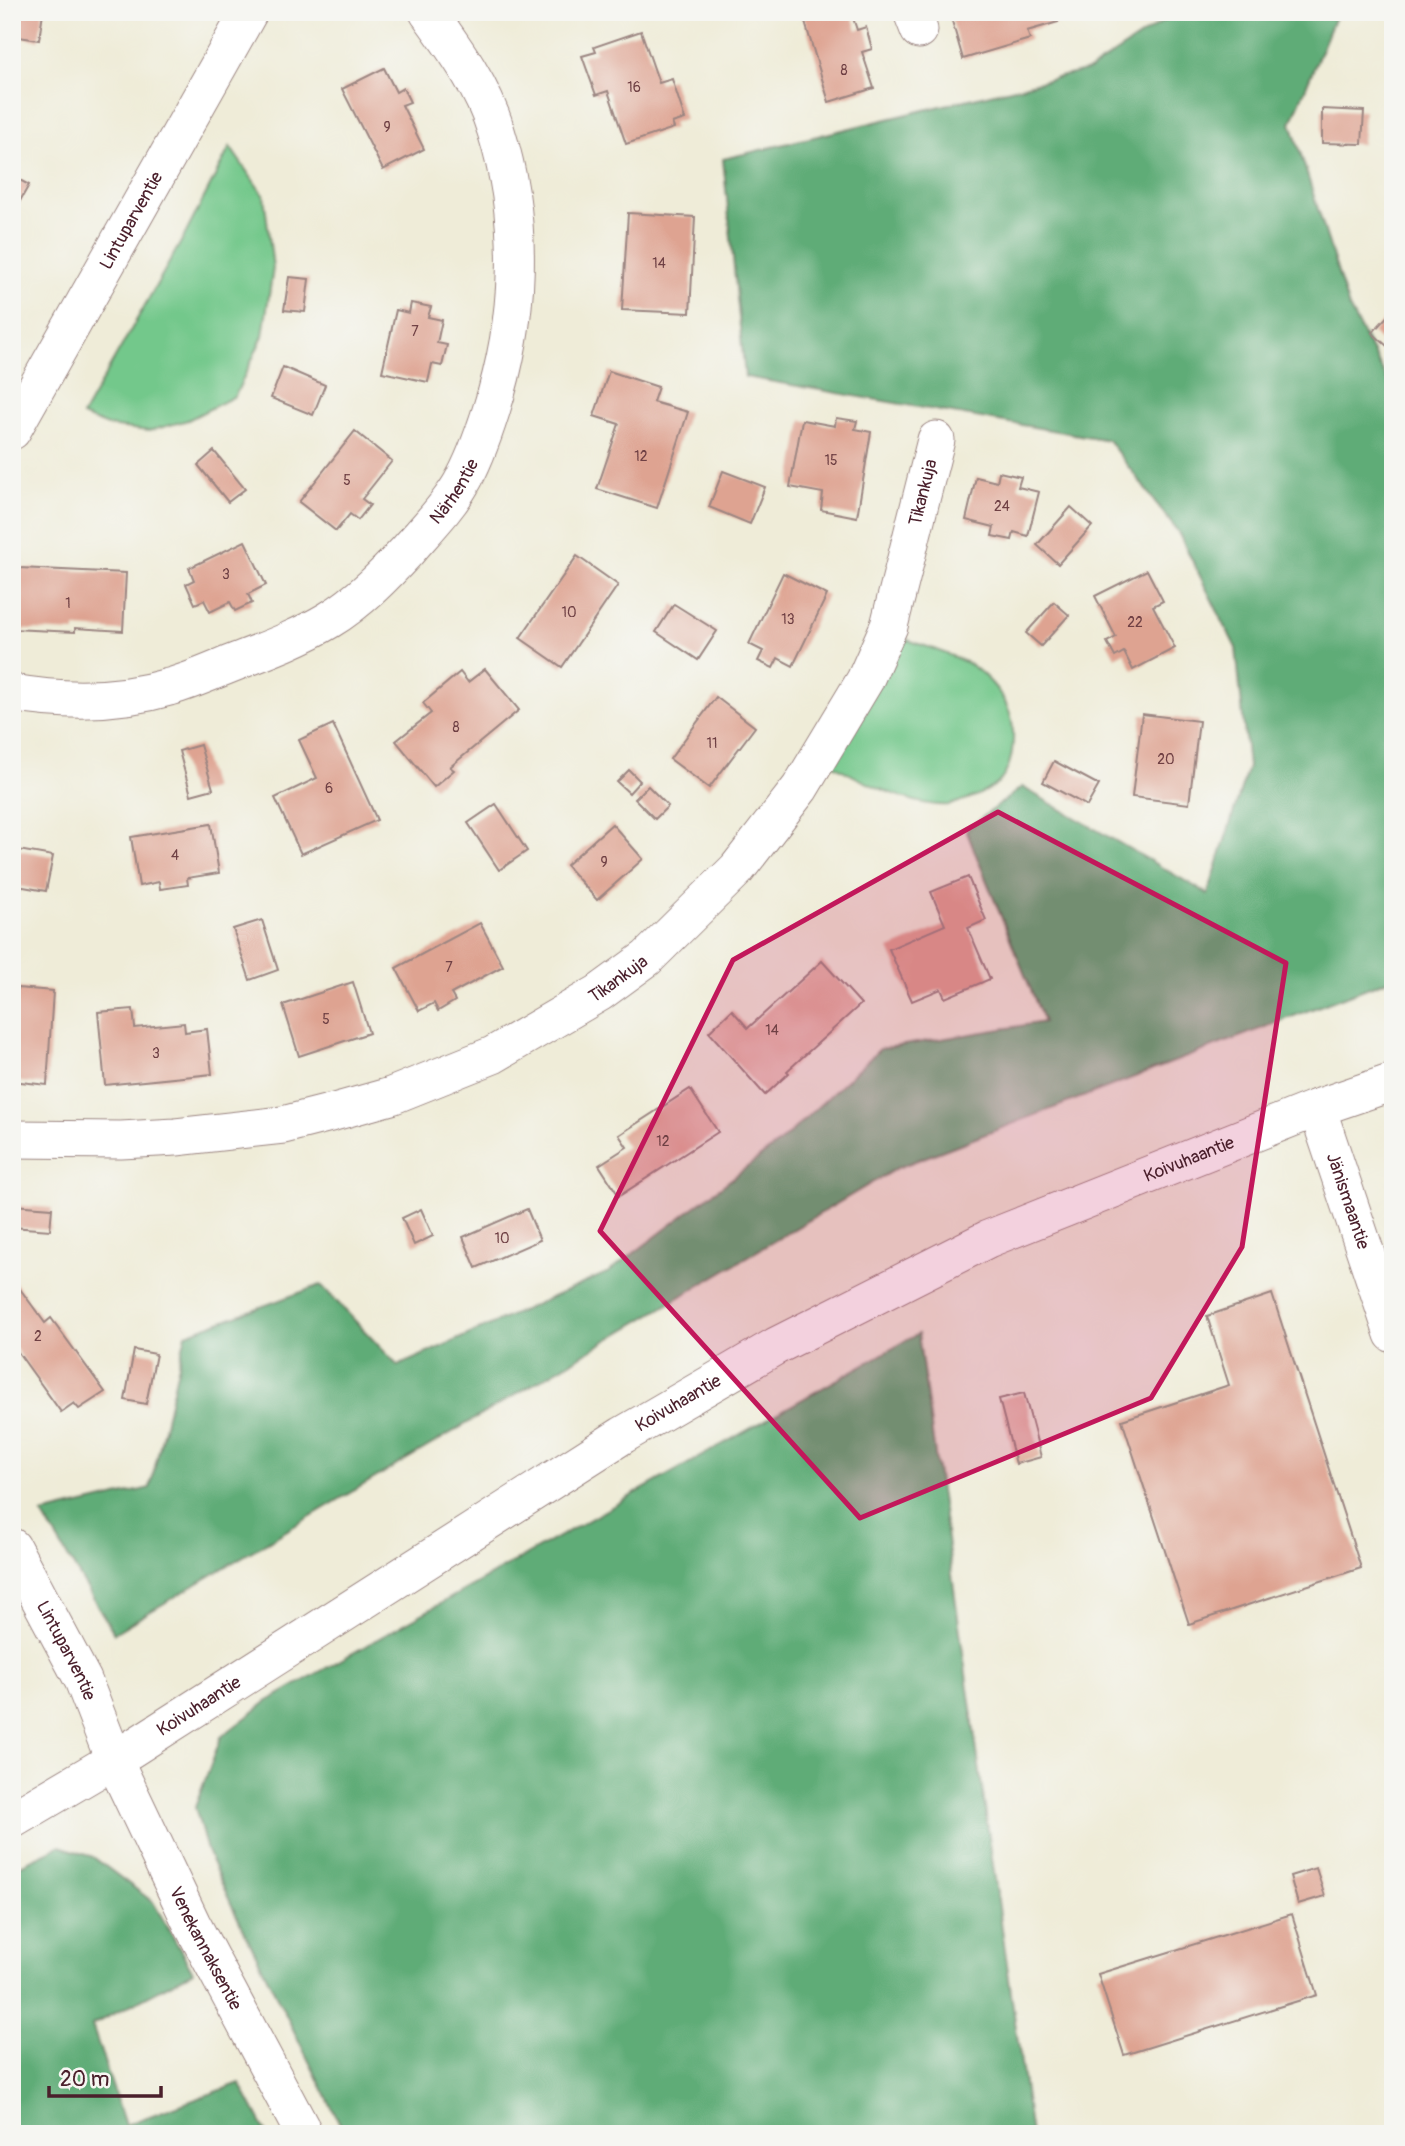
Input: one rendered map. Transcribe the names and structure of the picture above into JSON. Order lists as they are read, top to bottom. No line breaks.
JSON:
{"streets":{"street":["Lintuparventie","Närhentie","Tikankuja","Koivuhaantie","Jänismaantie","Venekannaksentie"]},"crossings":[["Lintuparventie","Koivuhaantie"],["Lintuparventie","Venekannaksentie"],["Koivuhaantie","Jänismaantie"],["Koivuhaantie","Venekannaksentie"]],"house_numbers":["8","16","9","14","7","12","15","5","24","3","1","10","13","22","8","11","20","6","4","9","7","5","14","3","12","10","2"],"scale_bar":"20 m"}
